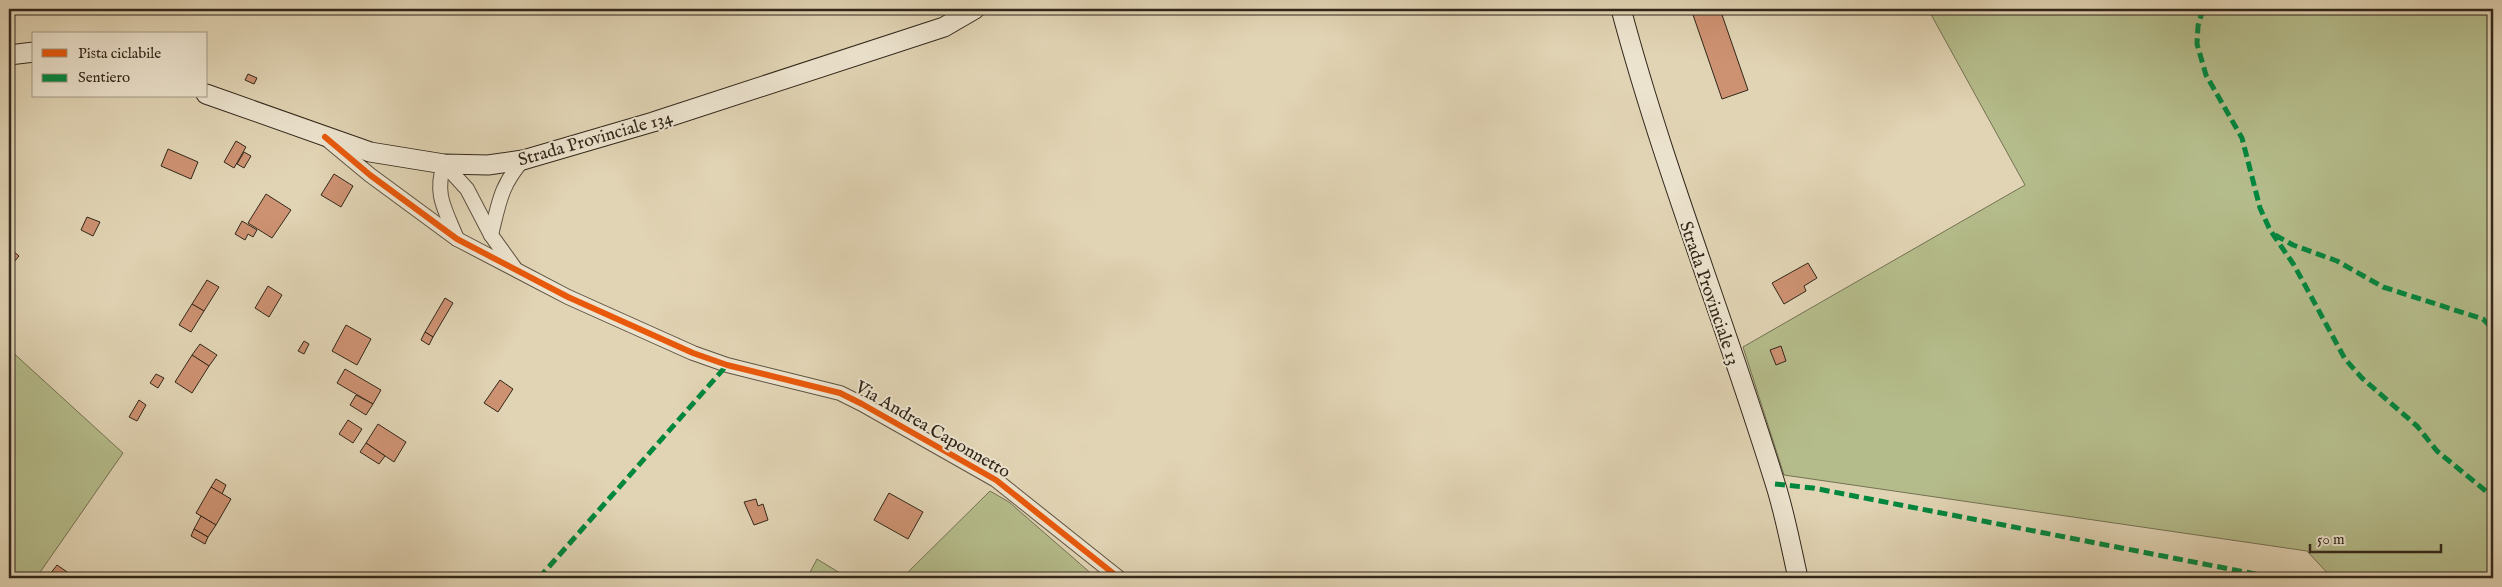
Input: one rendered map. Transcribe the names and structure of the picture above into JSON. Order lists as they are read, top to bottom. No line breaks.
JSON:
{"streets":{"main road":["Strada Provinciale 134","Strada Provinciale 13"],"street":["Via Andrea Caponnetto"]},"crossings":[["Strada Provinciale 134","Via Andrea Caponnetto"]],"legend":["Pista ciclabile","Sentiero"],"scale_bar":"50 m"}
